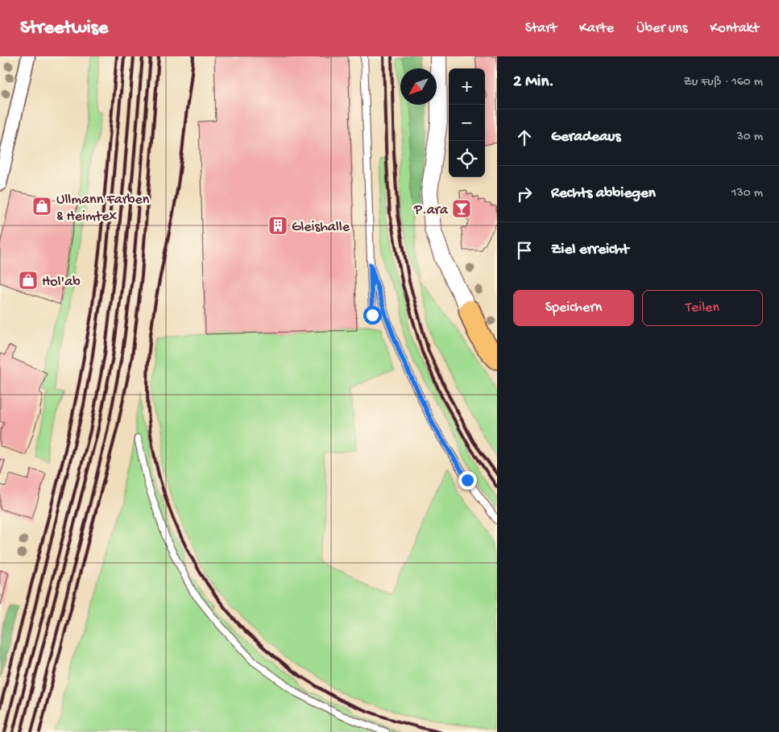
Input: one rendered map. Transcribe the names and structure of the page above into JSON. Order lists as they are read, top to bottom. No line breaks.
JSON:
{"places":{"shop":["Ullmann Farben & Heimtex","Hol'ab"],"bar":["P.ara"],"building":["Gleishalle"]},"north":"bottom left","page":{"header":"Streetwise","nav":["Start","Karte","Über uns","Kontakt"],"heading":["2 Min.","Zu Fuß · 160 m"],"map_buttons":["+","−"],"list":[["Geradeaus","30 m"],["Rechts abbiegen","130 m"],"Ziel erreicht"],"buttons":["Speichern","Teilen"]}}
